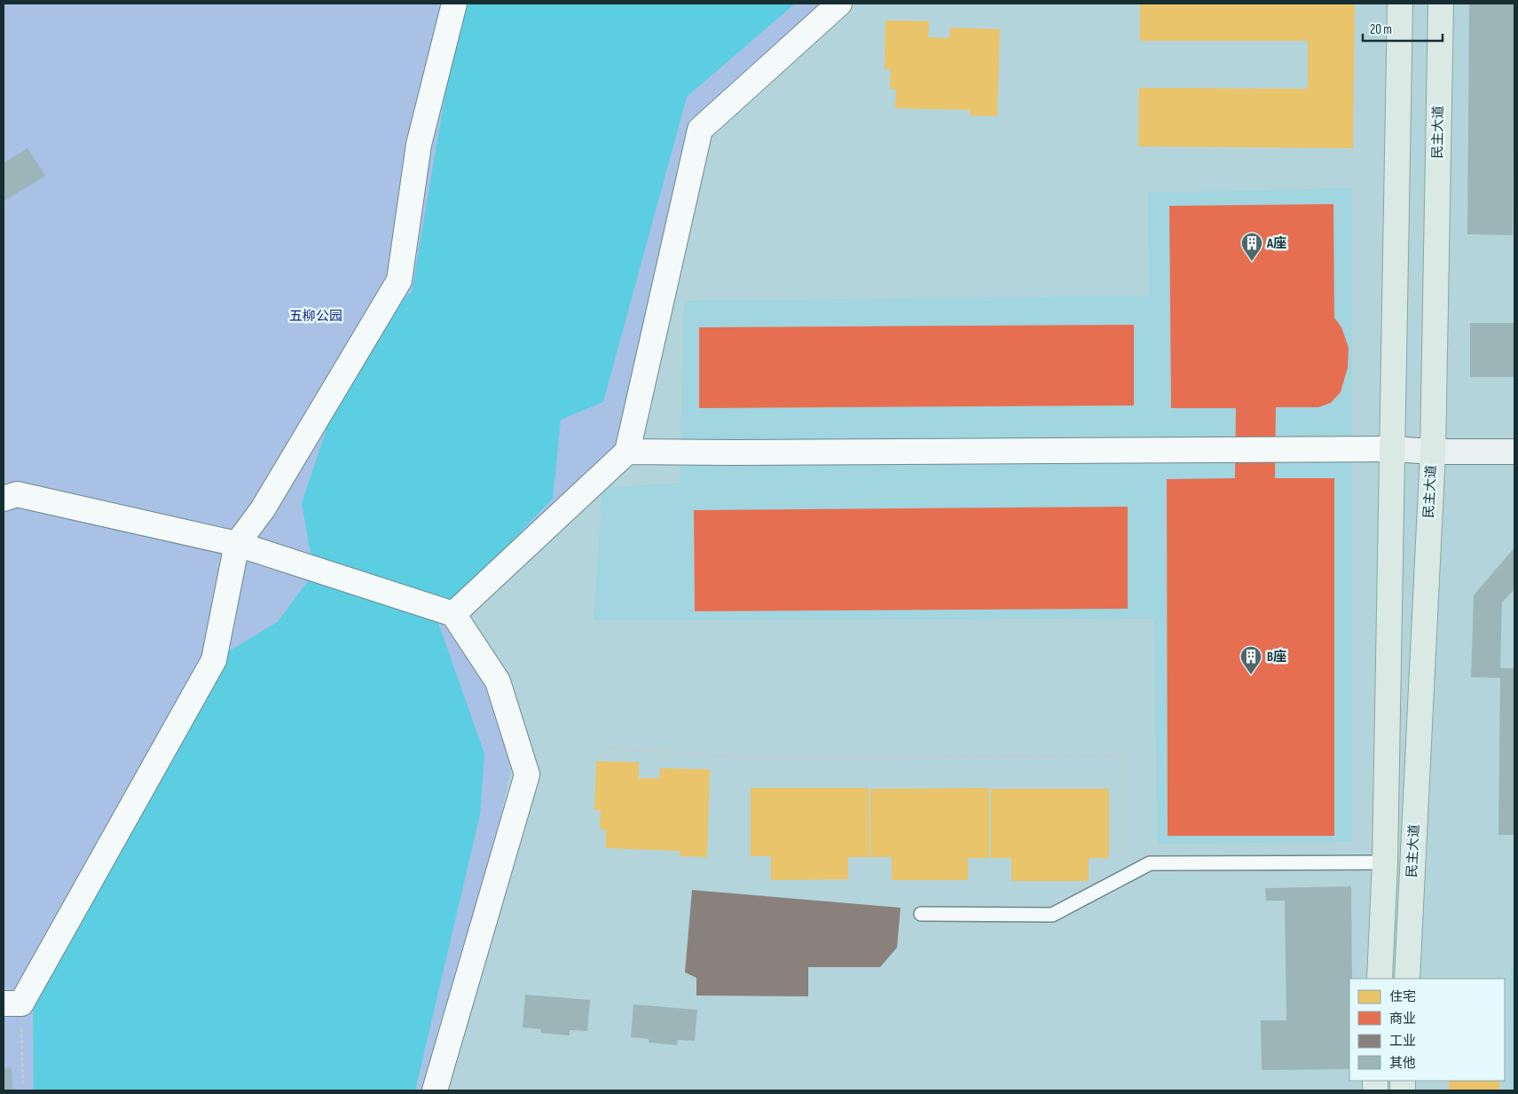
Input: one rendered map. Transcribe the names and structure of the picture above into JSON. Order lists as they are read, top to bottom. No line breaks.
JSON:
{"streets":{"main road":["民主大道"]},"parks":["五柳公园"],"places":{"building":["A座","B座"]},"legend":["住宅","商业","工业","其他"],"scale_bar":"20 m"}
